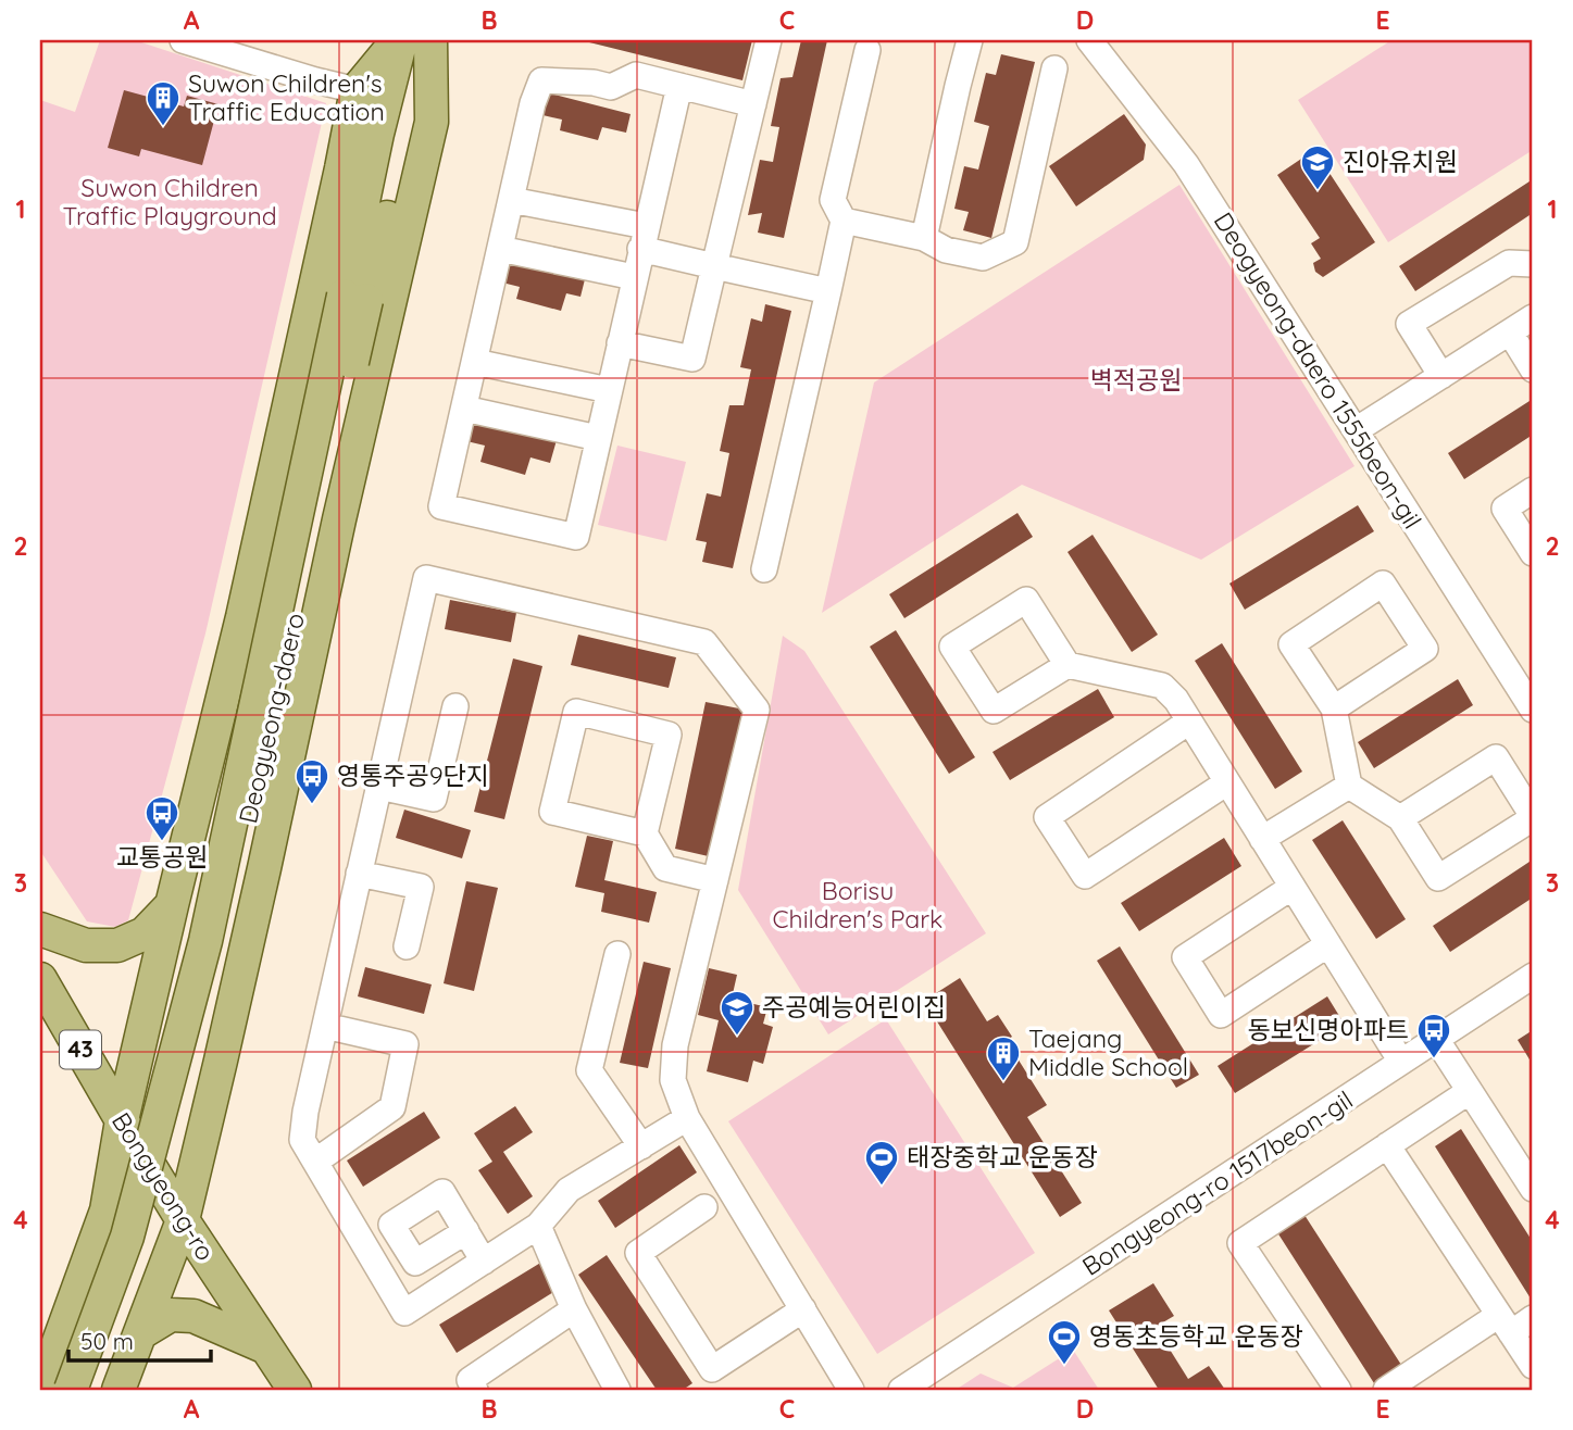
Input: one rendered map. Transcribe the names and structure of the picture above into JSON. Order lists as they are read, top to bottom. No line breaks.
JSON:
{"streets":{"main road":["Deogyeong-daero","43","Bongyeong-ro"],"street":["Deogyeong-daero 1555beon-gil","Bongyeong-ro 1517beon-gil"]},"parks":["Suwon Children Traffic Playground","벽적공원","Borisu Children's Park"],"places":{"building":["Suwon Children's Traffic Education","Taejang Middle School"],"school or university":["진아유치원","주공예능어린이집"],"bus stop":["영통주공9단지","교통공원","동보신명아파트"],"sports":["태장중학교 운동장","영동초등학교 운동장"]},"scale_bar":"50 m","grid":{"columns":["A","B","C","D","E"],"rows":["1","2","3","4"]}}
